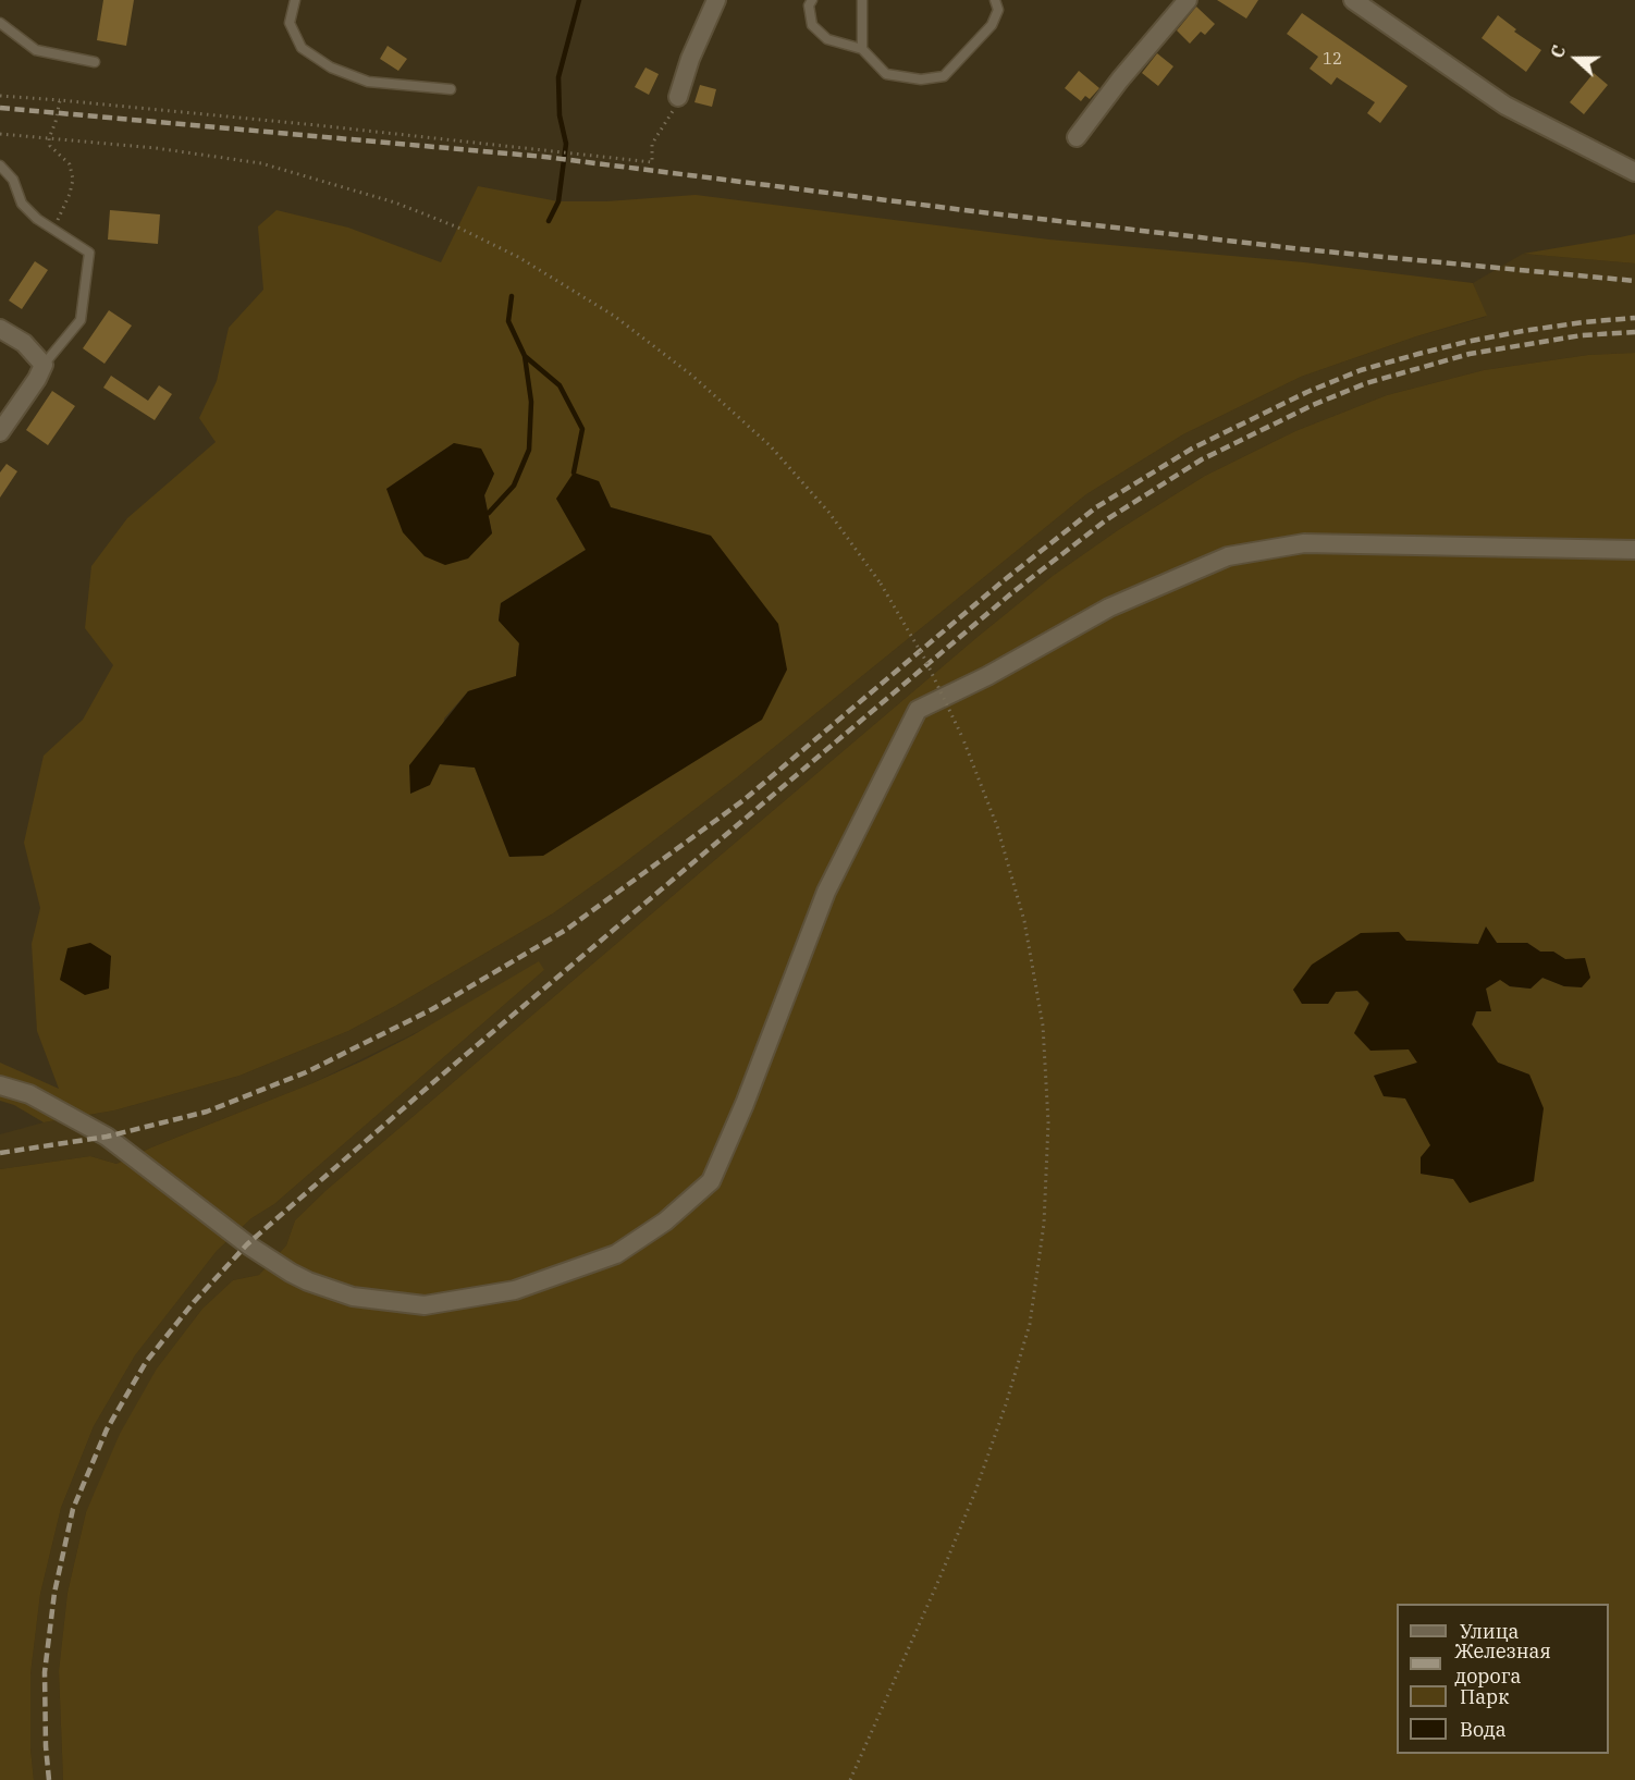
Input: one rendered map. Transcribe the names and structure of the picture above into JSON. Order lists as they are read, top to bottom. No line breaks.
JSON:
{"house_numbers":["12"],"legend":["Улица","Железная дорога","Парк","Вода"],"north":"left"}
